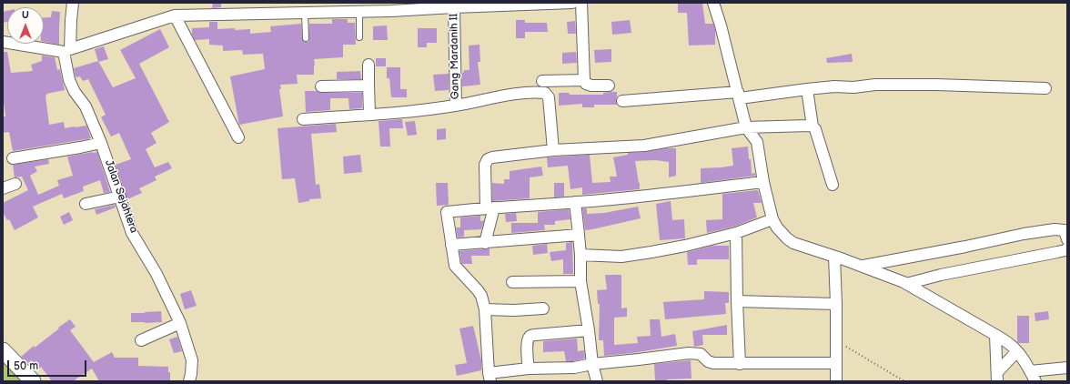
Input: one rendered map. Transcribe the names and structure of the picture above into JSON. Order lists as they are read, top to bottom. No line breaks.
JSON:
{"streets":{"street":["Gang Mardanih II","Jalan Sejahtera"]},"scale_bar":"50 m","north":"top"}
